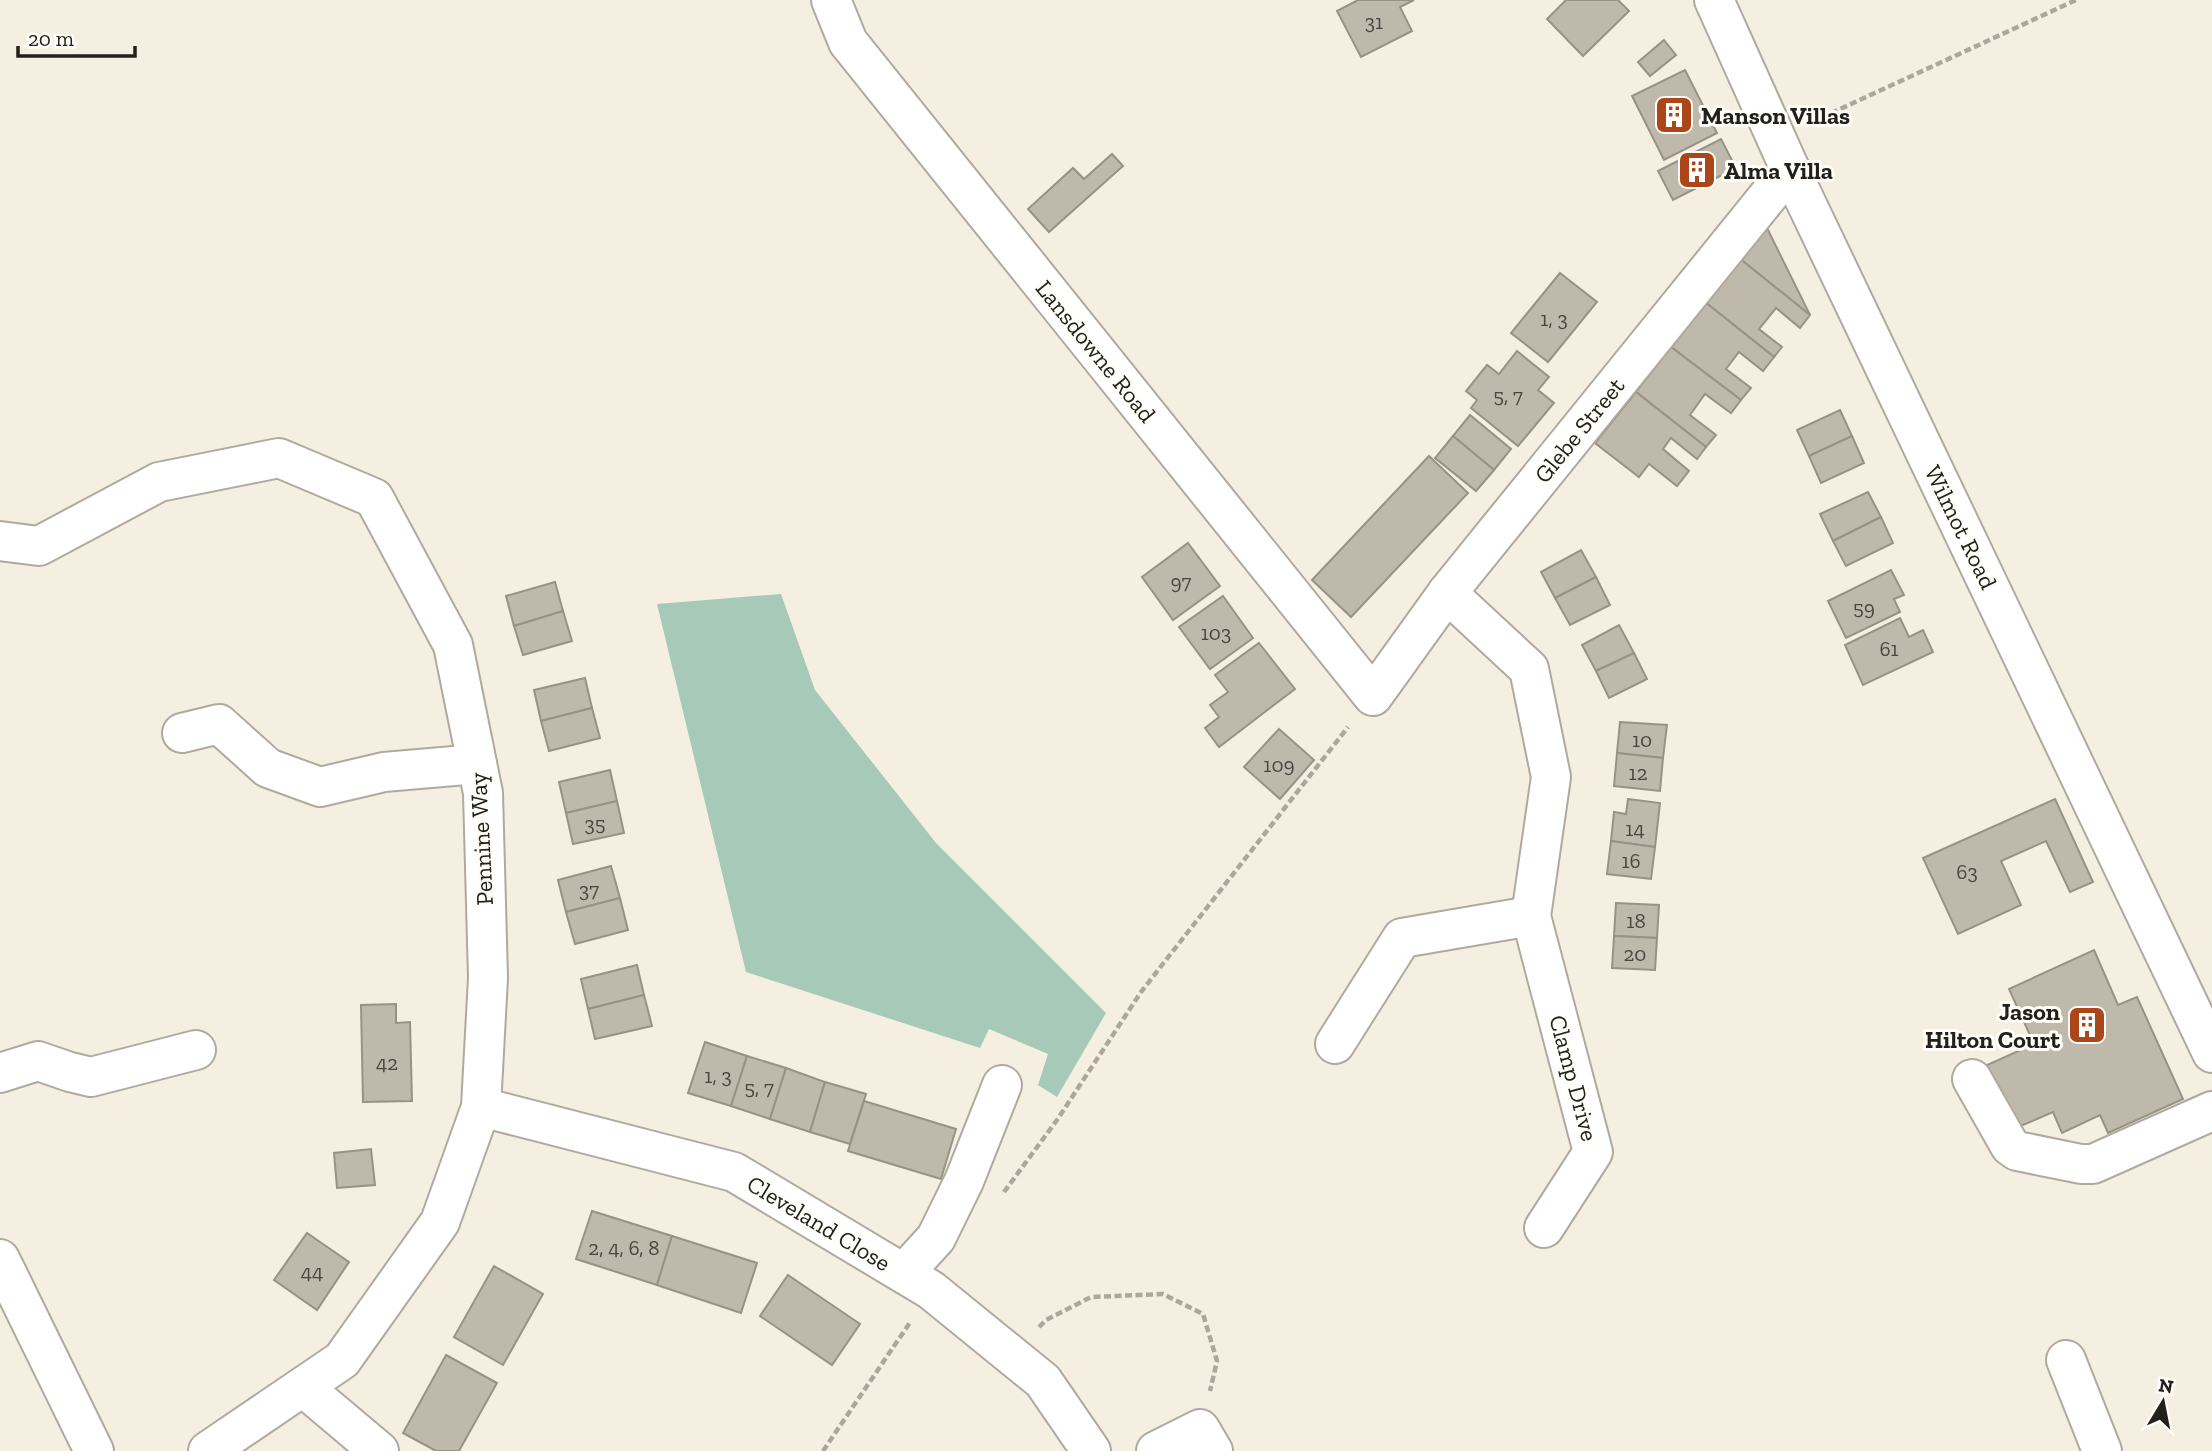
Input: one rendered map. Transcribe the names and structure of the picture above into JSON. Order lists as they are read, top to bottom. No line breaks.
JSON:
{"streets":{"street":["Lansdowne Road","Glebe Street","Wilmot Road","Pennine Way","Clamp Drive","Cleveland Close"]},"crossings":[["Lansdowne Road","Glebe Street"],["Glebe Street","Wilmot Road"],["Glebe Street","Clamp Drive"],["Pennine Way","Cleveland Close"]],"places":{"building":["Manson Villas","Alma Villa","Jason Hilton Court"]},"house_numbers":["31","1, 3","5, 7","97","59","103","61","10","109","12","35","14","16","63","37","18","20","42","1, 3","5, 7","2, 4, 6, 8","44"],"scale_bar":"20 m","north":"top"}
